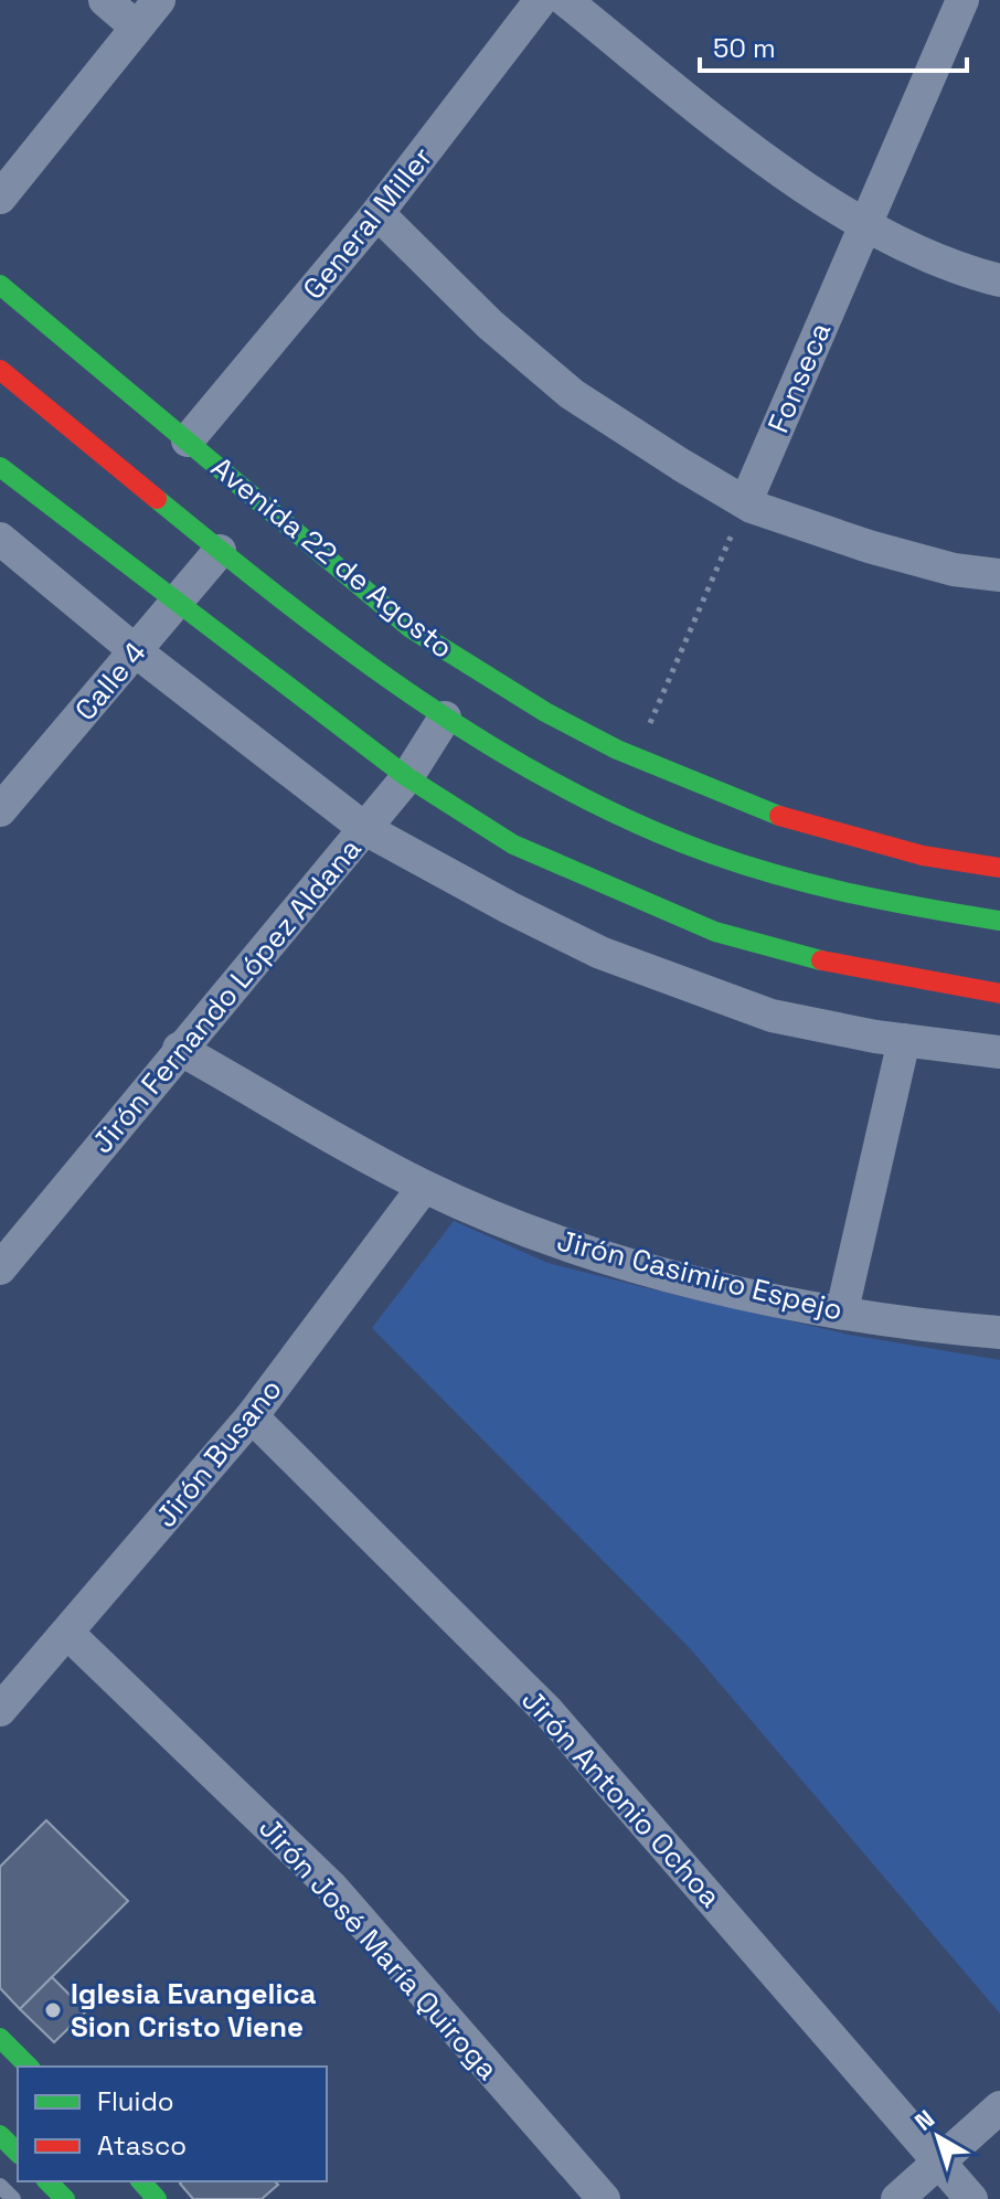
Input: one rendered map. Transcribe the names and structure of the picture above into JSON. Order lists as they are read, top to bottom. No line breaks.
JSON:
{"streets":{"main road":["Avenida 22 de Agosto"],"street":["General Miller","Fonseca","Calle 4","Jirón Fernando López Aldana","Jirón Casimiro Espejo","Jirón Busano","Jirón Antonio Ochoa","Jirón José María Quiroga"]},"crossings":[["General Miller","Avenida 22 de Agosto"],["Avenida 22 de Agosto","Calle 4"],["Avenida 22 de Agosto","Jirón Fernando López Aldana"],["Jirón Fernando López Aldana","Jirón Casimiro Espejo"],["Jirón Casimiro Espejo","Jirón Busano"],["Jirón Busano","Jirón Antonio Ochoa"],["Jirón Busano","Jirón José María Quiroga"]],"places":["Iglesia Evangelica Sion Cristo Viene"],"legend":["Fluido","Atasco"],"scale_bar":"50 m","north":"top left"}
